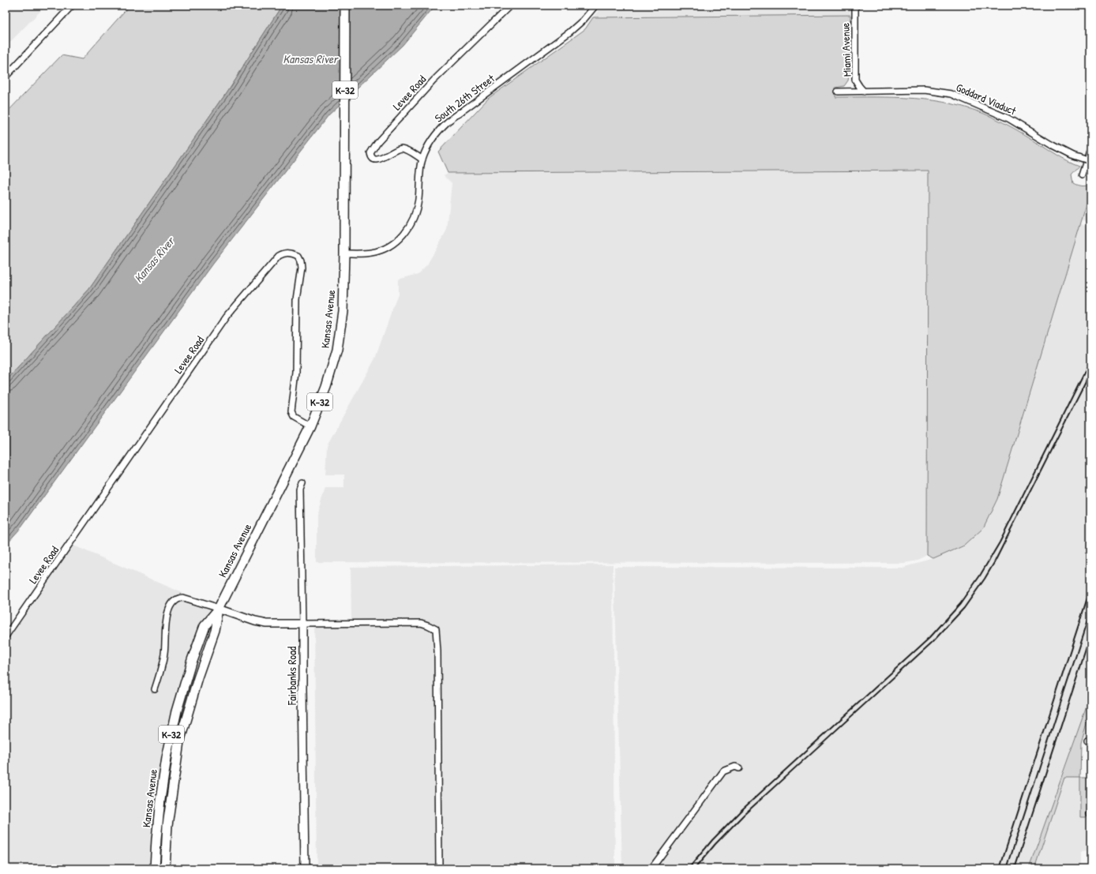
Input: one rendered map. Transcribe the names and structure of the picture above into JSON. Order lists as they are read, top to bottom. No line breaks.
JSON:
{"streets":{"main road":["K-32","Kansas Avenue"],"street":["Miami Avenue","Levee Road","South 26th Street","Goddard Viaduct","Fairbanks Road"]},"crossings":[["Miami Avenue","Goddard Viaduct"],["Levee Road","South 26th Street"],["Levee Road","Kansas Avenue"],["South 26th Street","Kansas Avenue"]],"water":["Kansas River"]}
